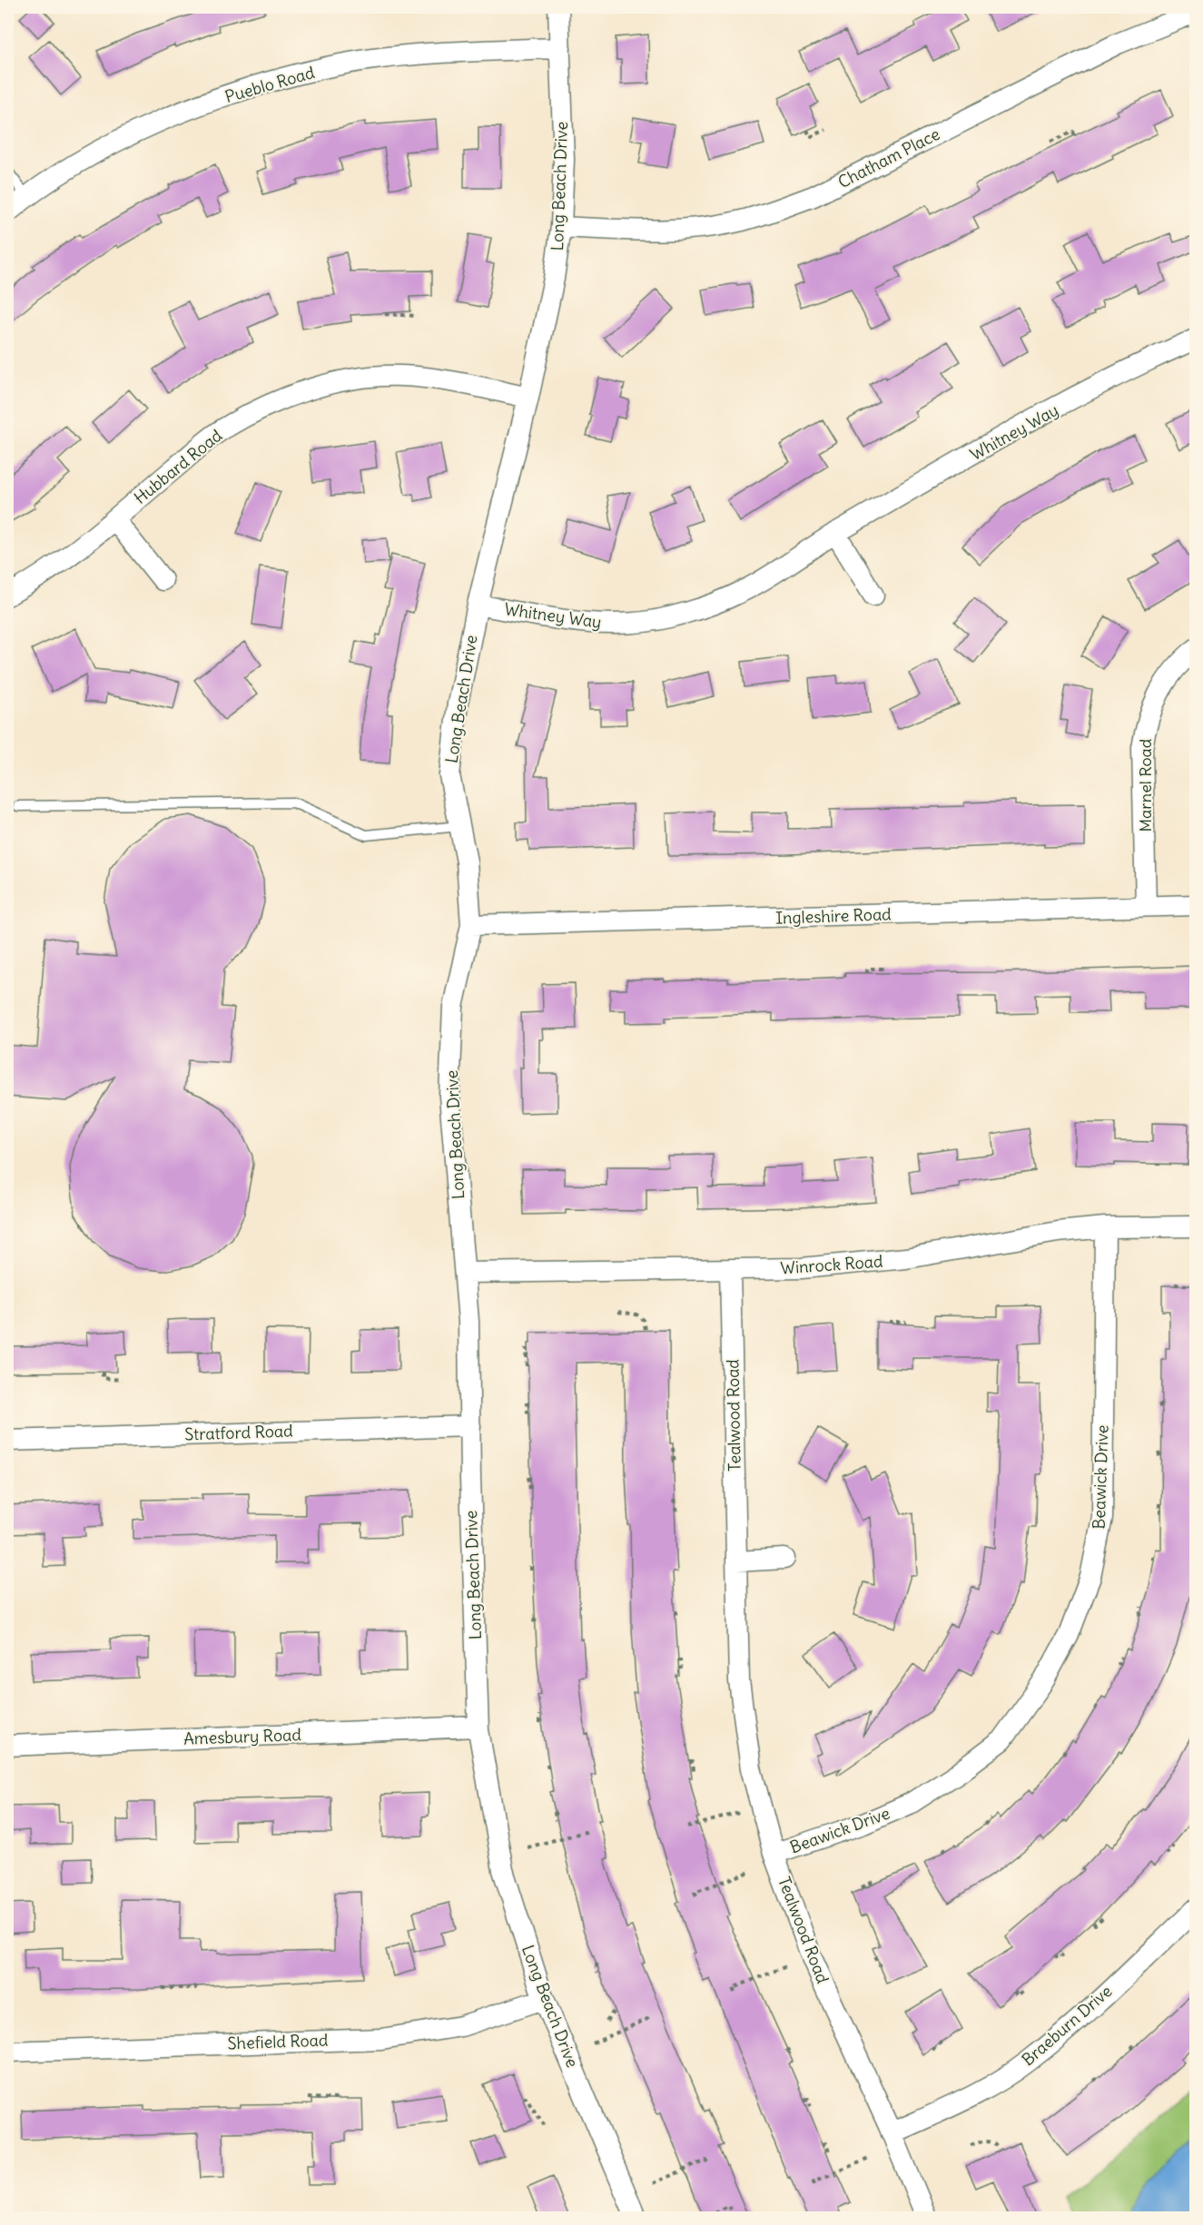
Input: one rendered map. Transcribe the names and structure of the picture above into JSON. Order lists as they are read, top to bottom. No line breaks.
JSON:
{"streets":{"street":["Pueblo Road","Chatham Place","Long Beach Drive","Whitney Way","Hubbard Road","Marnel Road","Ingleshire Road","Winrock Road","Tealwood Road","Stratford Road","Beawick Drive","Amesbury Road","Braeburn Drive","Shefield Road"]},"crossings":[["Pueblo Road","Long Beach Drive"],["Chatham Place","Long Beach Drive"],["Long Beach Drive","Whitney Way"],["Long Beach Drive","Hubbard Road"],["Long Beach Drive","Ingleshire Road"],["Long Beach Drive","Winrock Road"],["Long Beach Drive","Stratford Road"],["Long Beach Drive","Amesbury Road"],["Long Beach Drive","Shefield Road"],["Marnel Road","Ingleshire Road"],["Winrock Road","Tealwood Road"],["Winrock Road","Beawick Drive"],["Tealwood Road","Beawick Drive"],["Tealwood Road","Braeburn Drive"]]}
